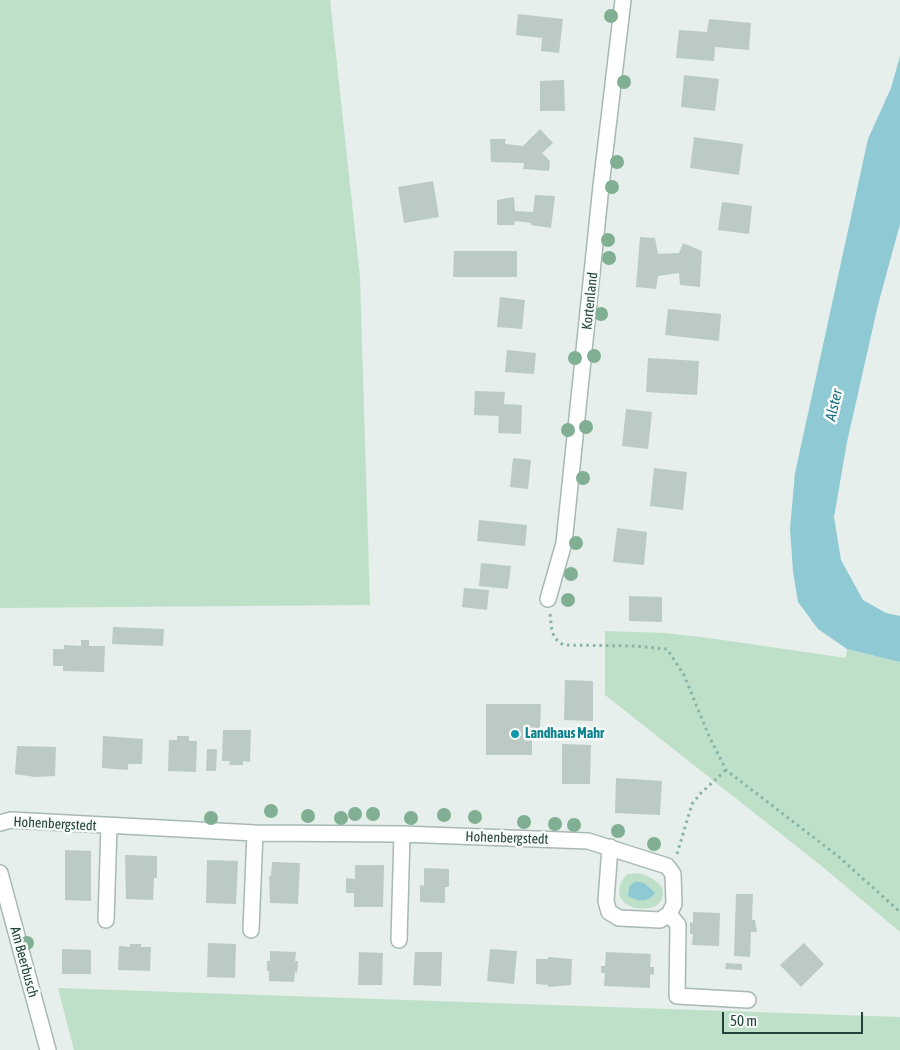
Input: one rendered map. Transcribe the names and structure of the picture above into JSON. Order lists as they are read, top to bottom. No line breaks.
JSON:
{"streets":{"street":["Kortenland","Hohenbergstedt","Am Beerbusch"]},"water":["Alster"],"places":["Landhaus Mahr"],"scale_bar":"50 m"}
